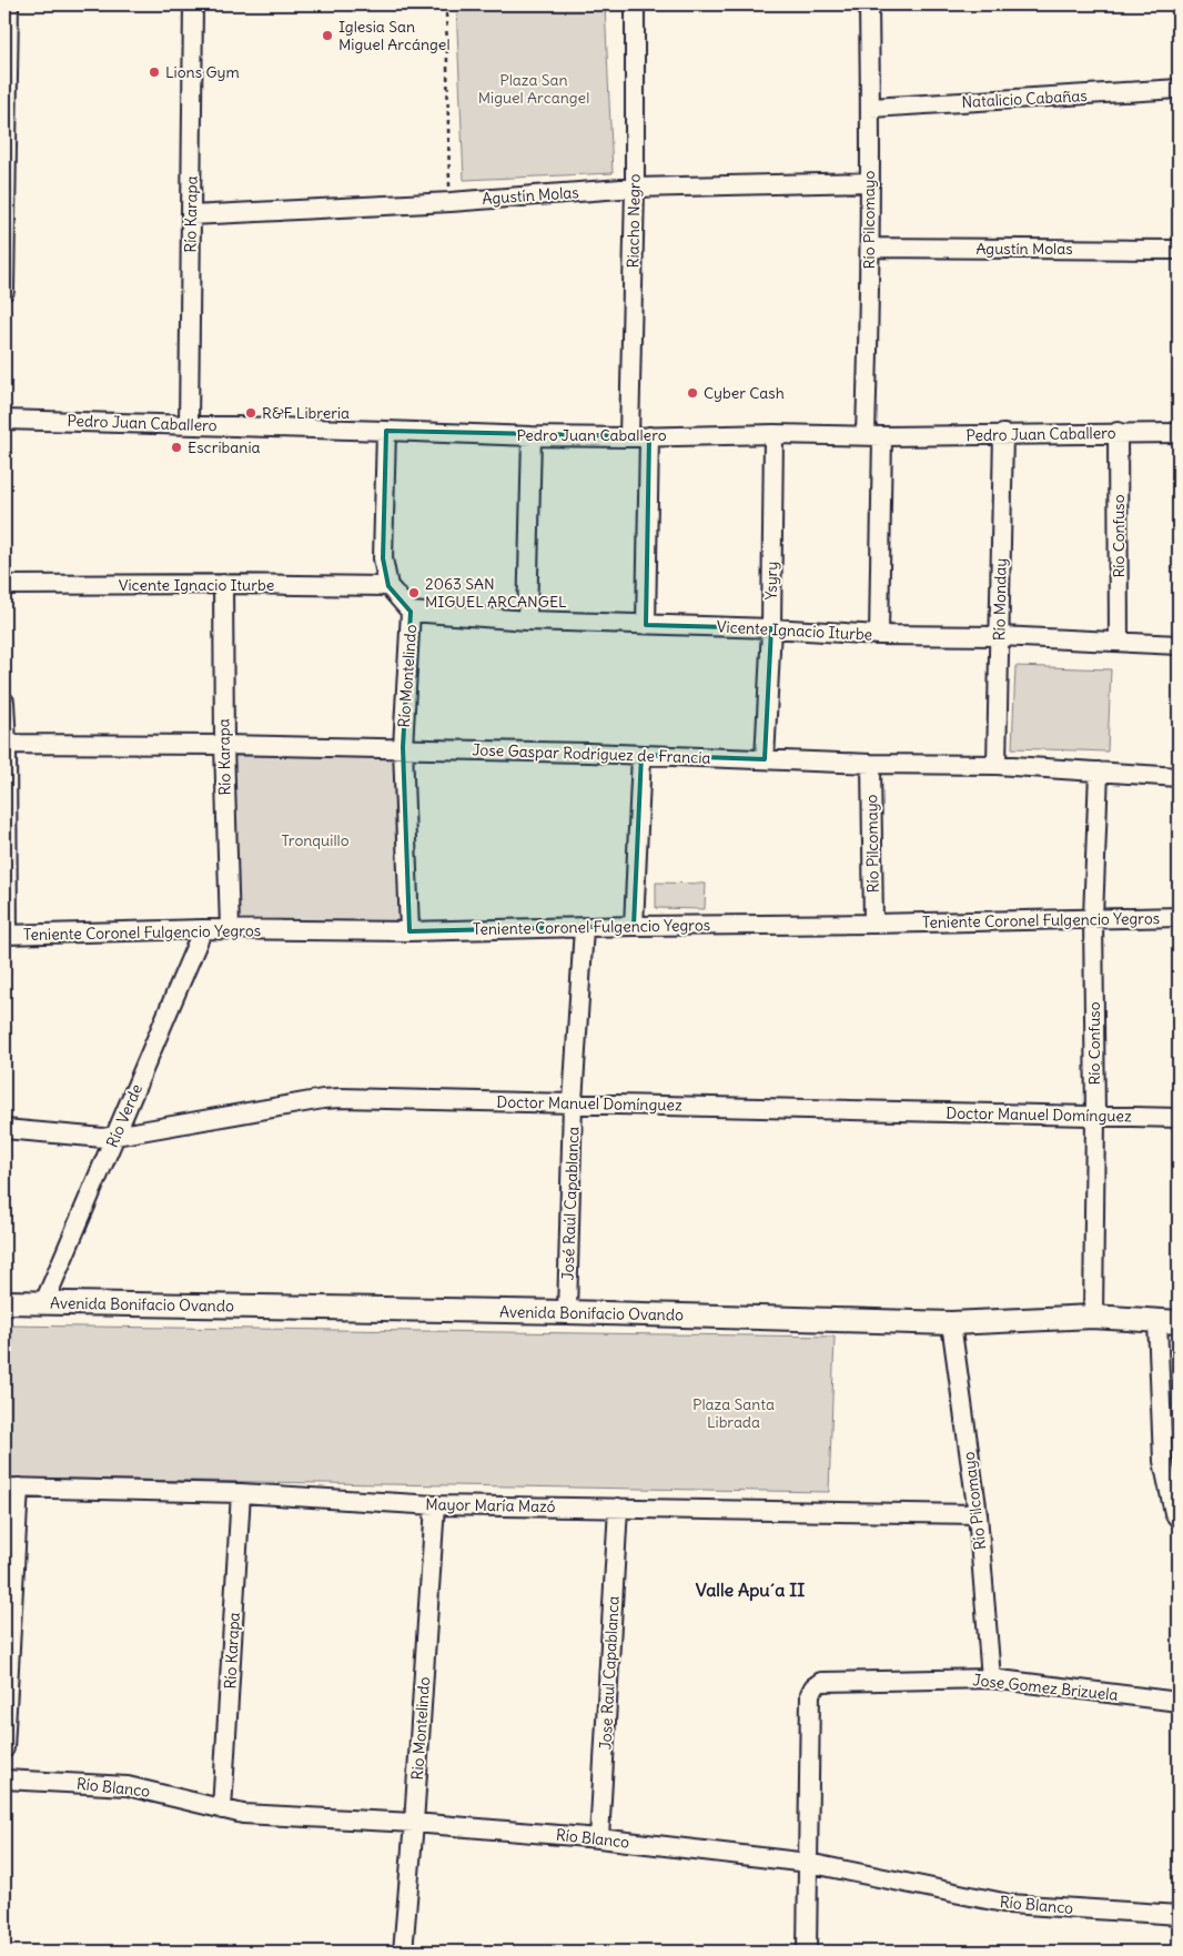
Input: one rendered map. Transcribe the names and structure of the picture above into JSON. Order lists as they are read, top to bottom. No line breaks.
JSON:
{"streets":{"main road":["Avenida Bonifacio Ovando"],"street":["Natalicio Cabañas","Agustín Molas","Río Karapa","Río Pilcomayo","Riacho Negro","Pedro Juan Caballero","Río Confuso","Ysyry","Vicente Ignacio Iturbe","Río Monday","Río Montelindo","Jose Gaspar Rodríguez de Francia","Teniente Coronel Fulgencio Yegros","Doctor Manuel Domínguez","Río Verde","José Raúl Capablanca","Mayor María Mazó","Jose Raul Capablanca","Jose Gomez Brizuela","Rio Montelindo","Río Blanco"]},"crossings":[["Natalicio Cabañas","Río Pilcomayo"],["Agustín Molas","Río Karapa"],["Agustín Molas","Río Pilcomayo"],["Agustín Molas","Riacho Negro"],["Río Karapa","Pedro Juan Caballero"],["Río Karapa","Vicente Ignacio Iturbe"],["Río Karapa","Jose Gaspar Rodríguez de Francia"],["Río Karapa","Teniente Coronel Fulgencio Yegros"],["Río Karapa","Mayor María Mazó"],["Río Karapa","Río Blanco"],["Río Pilcomayo","Pedro Juan Caballero"],["Río Pilcomayo","Vicente Ignacio Iturbe"],["Río Pilcomayo","Jose Gaspar Rodríguez de Francia"],["Río Pilcomayo","Teniente Coronel Fulgencio Yegros"],["Río Pilcomayo","Avenida Bonifacio Ovando"],["Río Pilcomayo","Mayor María Mazó"],["Río Pilcomayo","Jose Gomez Brizuela"],["Riacho Negro","Pedro Juan Caballero"],["Pedro Juan Caballero","Río Confuso"],["Pedro Juan Caballero","Ysyry"],["Pedro Juan Caballero","Río Monday"],["Pedro Juan Caballero","Río Montelindo"],["Río Confuso","Vicente Ignacio Iturbe"],["Río Confuso","Jose Gaspar Rodríguez de Francia"],["Río Confuso","Teniente Coronel Fulgencio Yegros"],["Río Confuso","Doctor Manuel Domínguez"],["Río Confuso","Avenida Bonifacio Ovando"],["Ysyry","Vicente Ignacio Iturbe"],["Ysyry","Jose Gaspar Rodríguez de Francia"],["Vicente Ignacio Iturbe","Río Monday"],["Vicente Ignacio Iturbe","Río Montelindo"],["Río Monday","Jose Gaspar Rodríguez de Francia"],["Río Montelindo","Jose Gaspar Rodríguez de Francia"],["Río Montelindo","Teniente Coronel Fulgencio Yegros"],["Teniente Coronel Fulgencio Yegros","Río Verde"],["Teniente Coronel Fulgencio Yegros","José Raúl Capablanca"],["Doctor Manuel Domínguez","Río Verde"],["Doctor Manuel Domínguez","José Raúl Capablanca"],["Río Verde","Avenida Bonifacio Ovando"],["José Raúl Capablanca","Avenida Bonifacio Ovando"],["Mayor María Mazó","Jose Raul Capablanca"],["Mayor María Mazó","Rio Montelindo"],["Jose Raul Capablanca","Río Blanco"],["Jose Gomez Brizuela","Río Blanco"],["Rio Montelindo","Río Blanco"]],"districts":["Valle Apu´a II"],"parks":["Plaza San Miguel Arcangel","Tronquillo","Plaza Santa Librada"],"places":["Iglesia San Miguel Arcángel","Lions Gym","Cyber Cash","R&F Libreria","Escribania","2063 SAN MIGUEL ARCANGEL"]}
